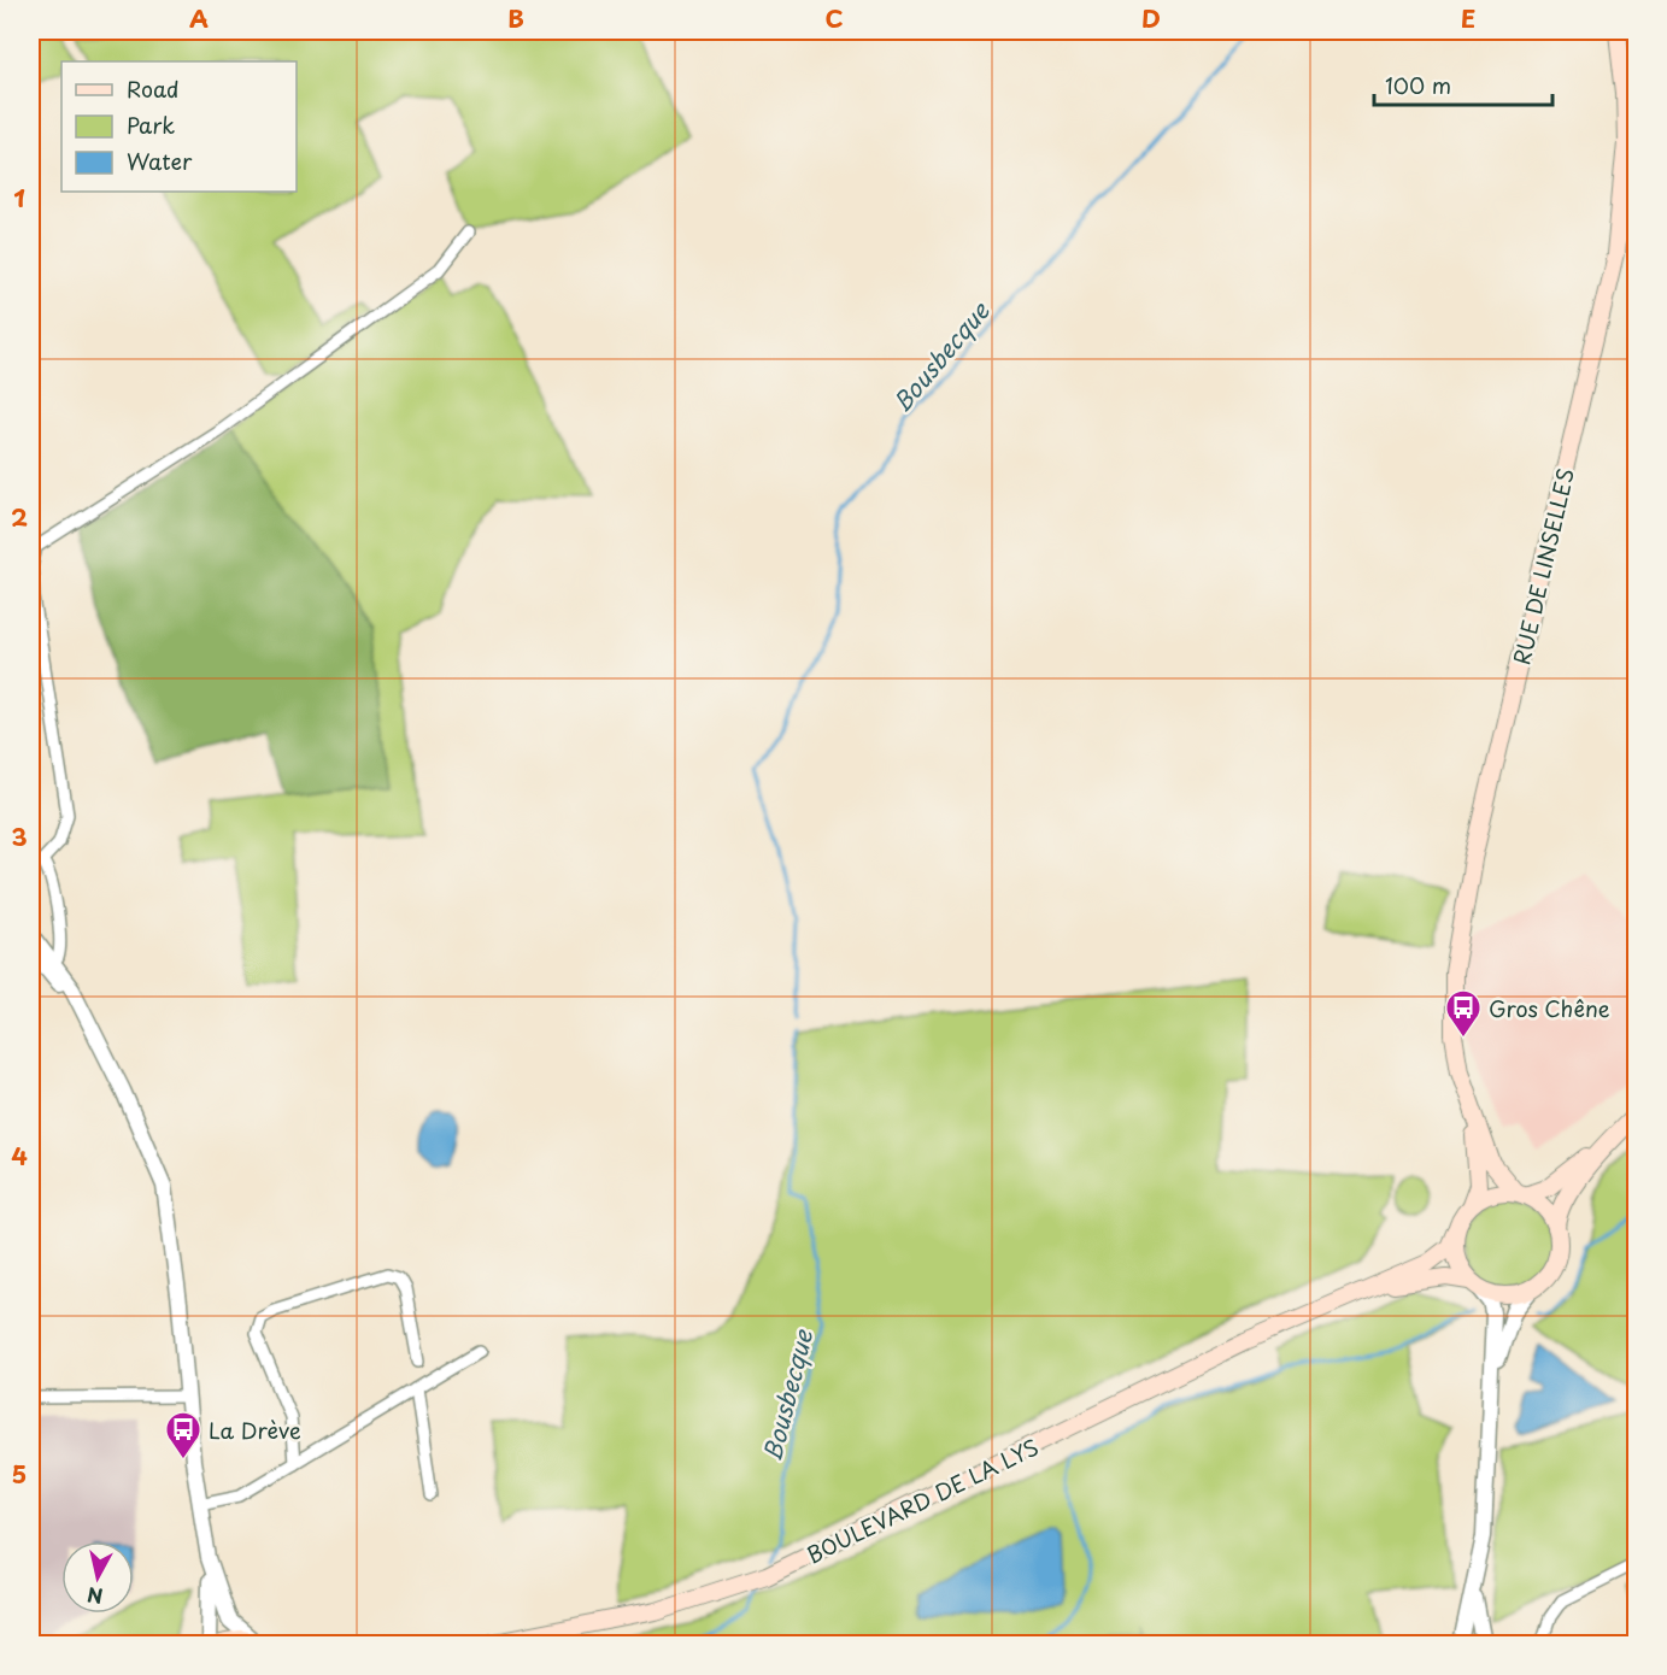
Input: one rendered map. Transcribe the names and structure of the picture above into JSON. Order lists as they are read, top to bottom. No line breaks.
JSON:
{"streets":{"main road":["RUE DE LINSELLES","BOULEVARD DE LA LYS"]},"crossings":[["RUE DE LINSELLES","BOULEVARD DE LA LYS"]],"water":["Bousbecque"],"places":{"bus stop":["Gros Chêne","La Drève"]},"legend":["Road","Park","Water"],"scale_bar":"100 m","north":"bottom","grid":{"columns":["A","B","C","D","E"],"rows":["1","2","3","4","5"]}}
